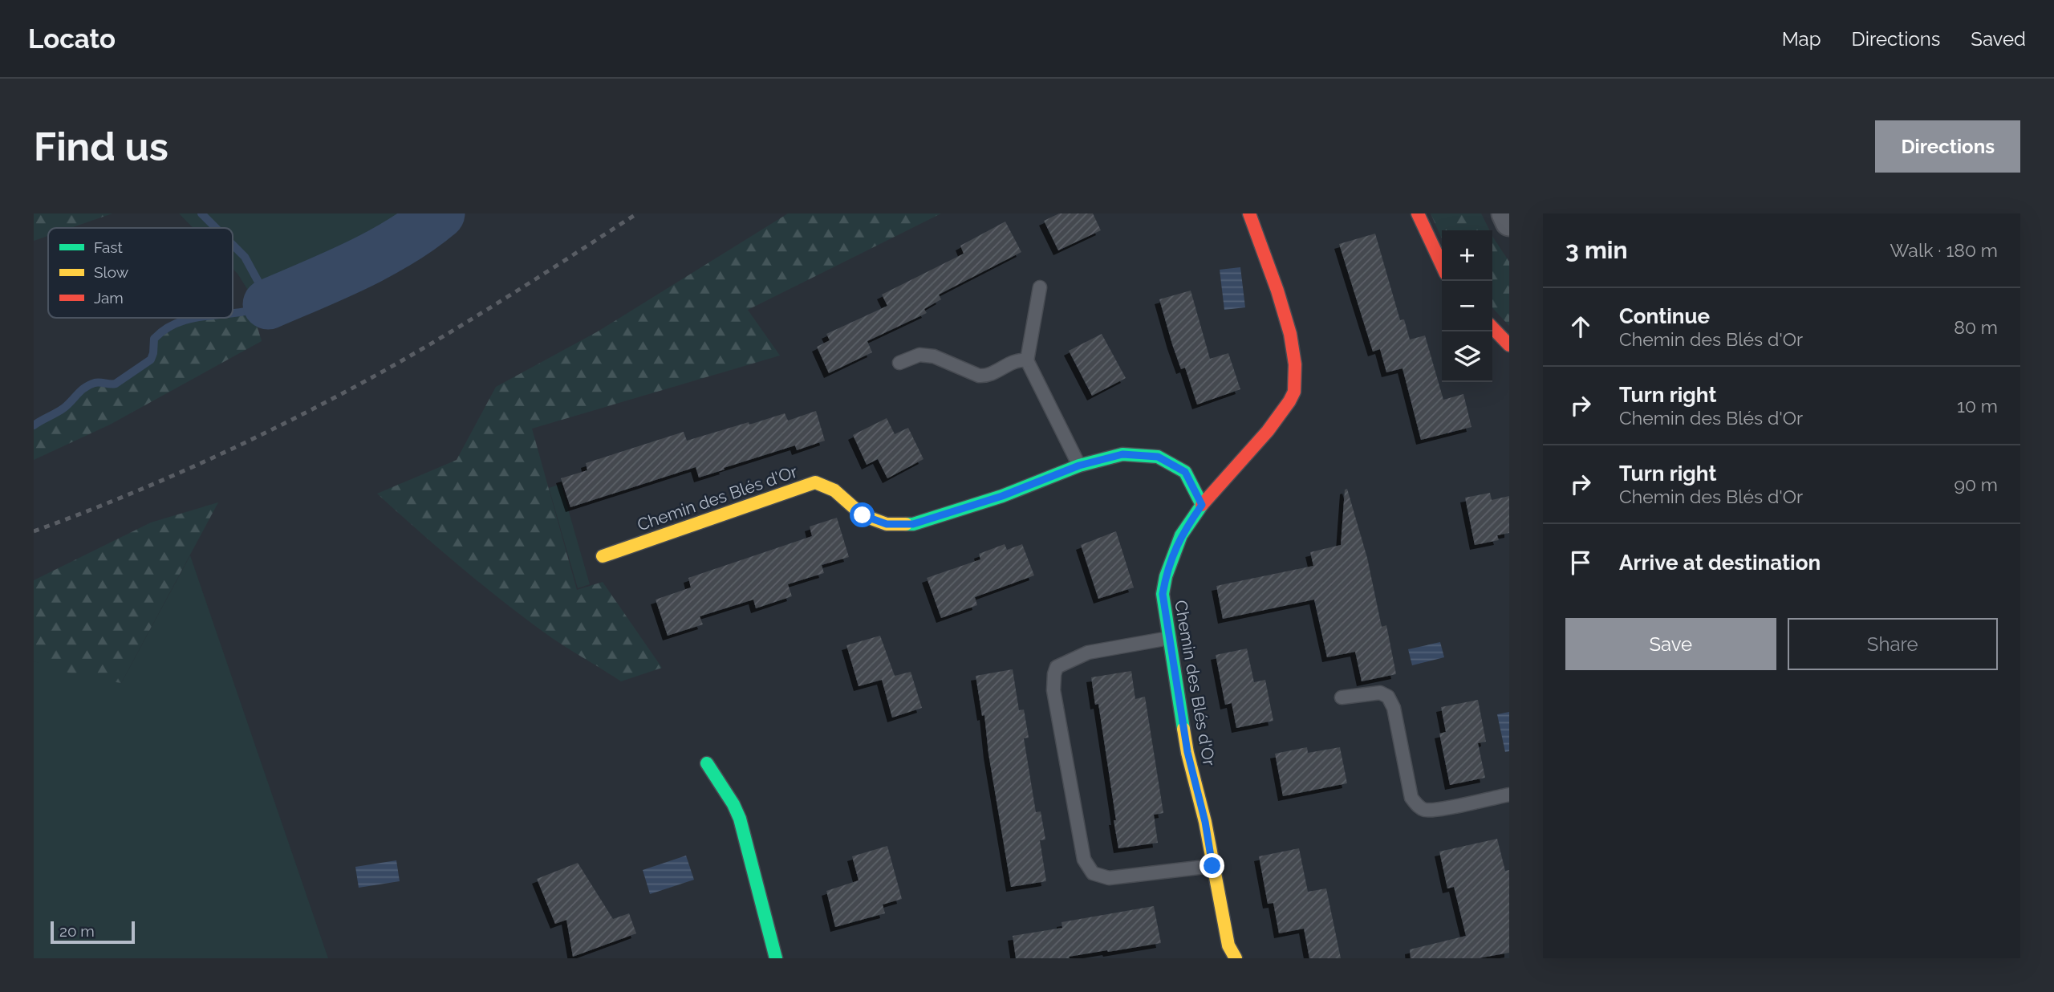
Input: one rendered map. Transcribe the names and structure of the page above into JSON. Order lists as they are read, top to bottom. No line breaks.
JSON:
{"streets":{"street":["Chemin des Blés d'Or"]},"legend":["Fast","Slow","Jam"],"scale_bar":"20 m","page":{"header":"Locato","nav":["Map","Directions","Saved"],"buttons":["Directions",["Save","Share"]],"title":"Find us","heading":["3 min","Walk · 180 m"],"map_buttons":["+","−"],"list":[["Continue","Chemin des Blés d'Or","80 m"],["Turn right","Chemin des Blés d'Or","10 m"],["Turn right","Chemin des Blés d'Or","90 m"],"Arrive at destination"],"scale":"20 m"}}
